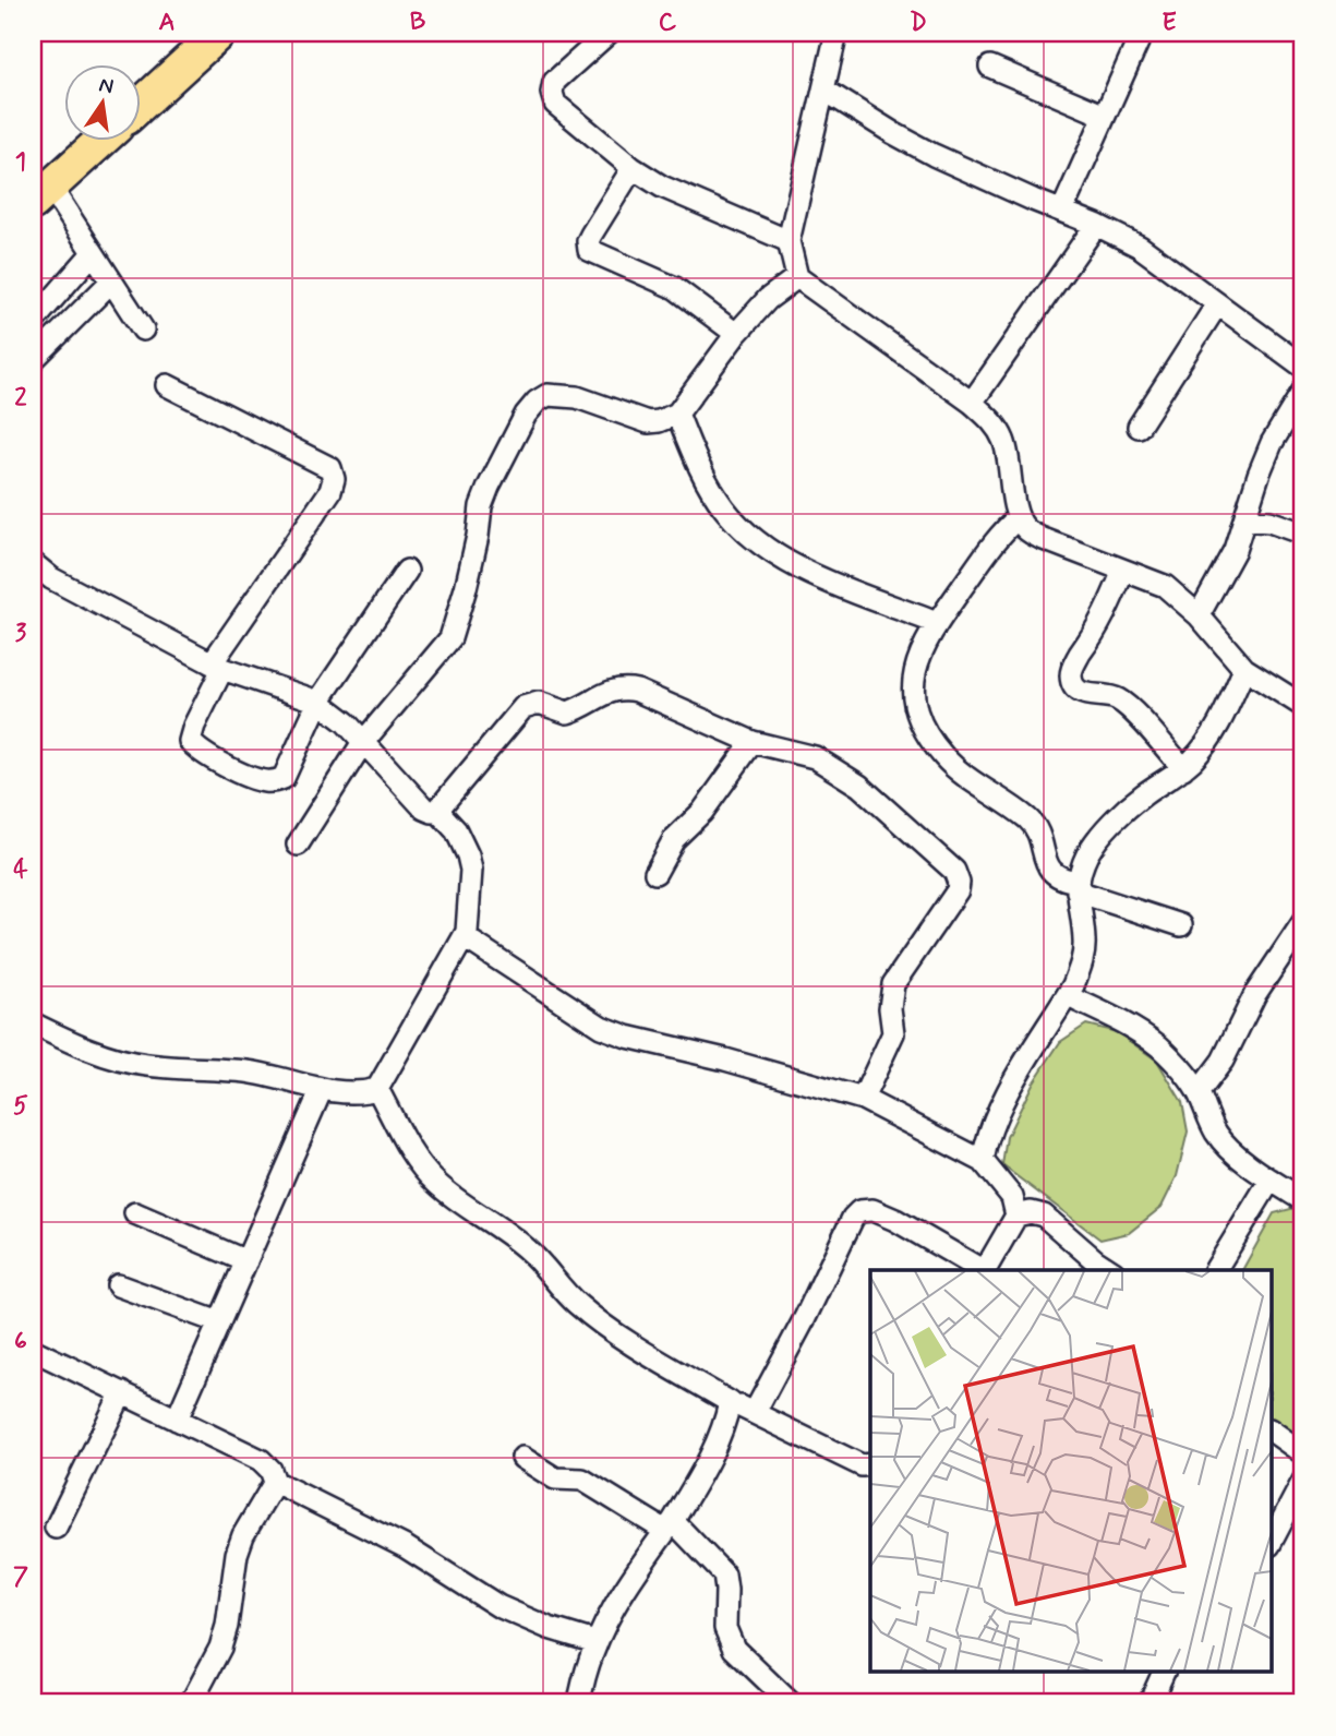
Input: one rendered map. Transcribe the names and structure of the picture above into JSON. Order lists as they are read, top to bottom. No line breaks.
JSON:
{"north":"top","grid":{"columns":["A","B","C","D","E"],"rows":["1","2","3","4","5","6","7"]}}
